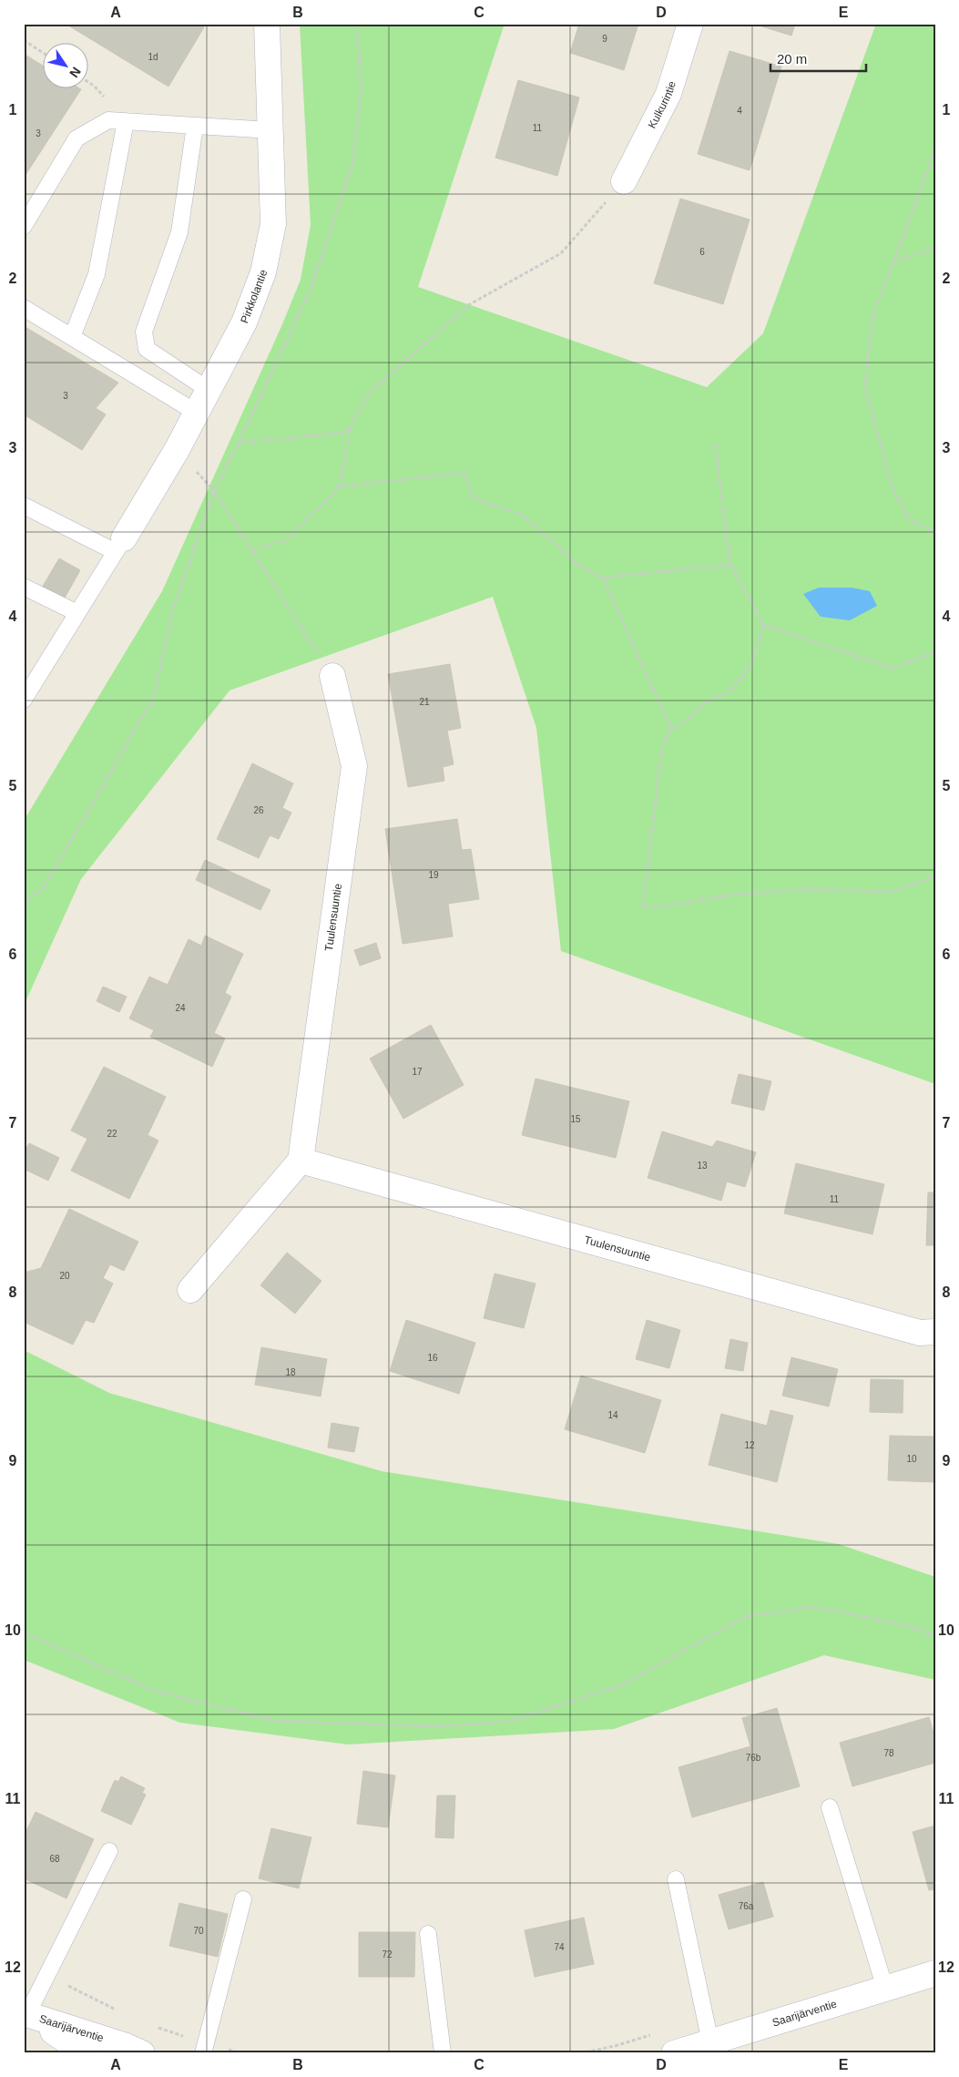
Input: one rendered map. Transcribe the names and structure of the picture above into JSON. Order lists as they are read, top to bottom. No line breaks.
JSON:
{"streets":{"street":["Kulkurintie","Pirkkolantie","Tuulensuuntie","Saarijärventie"]},"house_numbers":["9","1d","4","11","3","6","3","21","26","19","24","17","15","22","13","11","20","16","18","14","12","10","78","76b","68","76a","70","74","72"],"scale_bar":"20 m","north":"bottom right","grid":{"columns":["A","B","C","D","E"],"rows":["1","2","3","4","5","6","7","8","9","10","11","12"]}}
